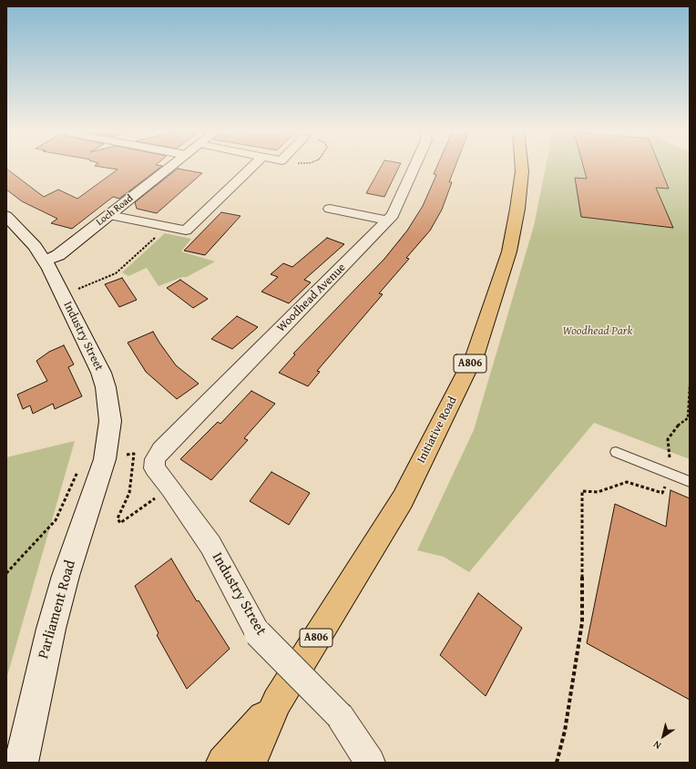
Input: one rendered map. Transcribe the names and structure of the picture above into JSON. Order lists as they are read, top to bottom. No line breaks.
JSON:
{"streets":{"main road":["Loch Road","Industry Street","A806","Initiative Road","Parliament Road"],"street":["Woodhead Avenue"]},"crossings":[["Loch Road","Industry Street"],["Woodhead Avenue","Industry Street"],["Industry Street","Parliament Road"],["A806","Initiative Road"]],"parks":["Woodhead Park"],"north":"bottom left"}
